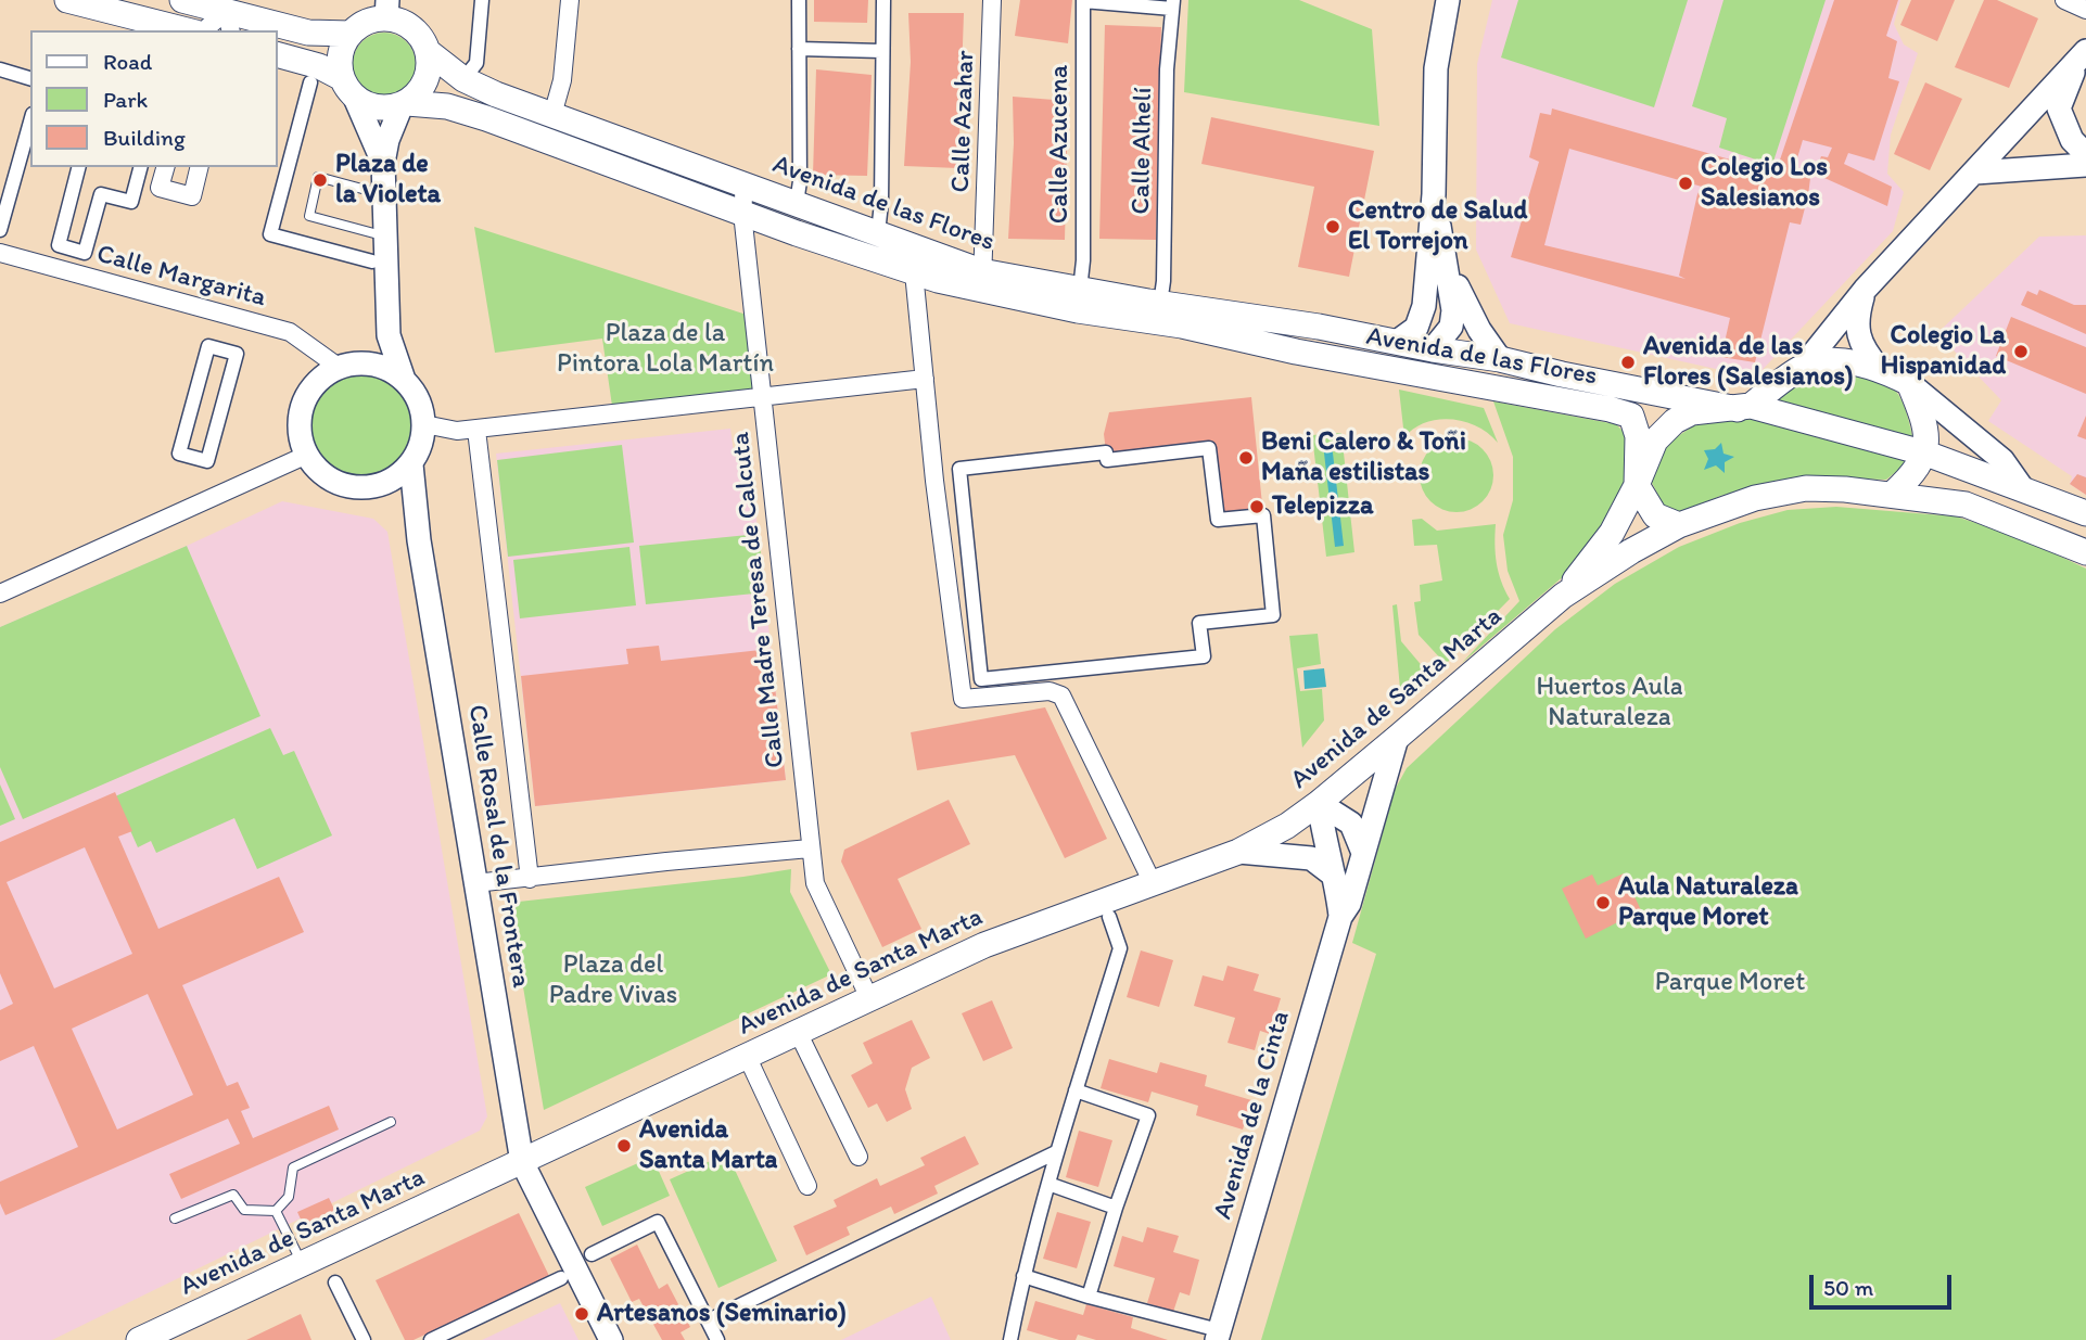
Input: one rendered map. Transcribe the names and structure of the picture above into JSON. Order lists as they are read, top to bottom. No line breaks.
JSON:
{"streets":{"main road":["Avenida de las Flores","Avenida de Santa Marta"],"street":["Calle Azahar","Calle Azucena","Calle Alhelí","Calle Margarita","Calle Madre Teresa de Calcuta","Calle Rosal de la Frontera","Avenida de la Cinta"]},"crossings":[["Calle Azahar","Avenida de las Flores"],["Calle Azucena","Avenida de las Flores"],["Calle Alhelí","Avenida de las Flores"],["Avenida de las Flores","Calle Madre Teresa de Calcuta"],["Avenida de las Flores","Avenida de Santa Marta"],["Calle Margarita","Calle Rosal de la Frontera"],["Calle Madre Teresa de Calcuta","Avenida de Santa Marta"],["Avenida de Santa Marta","Calle Rosal de la Frontera"],["Avenida de Santa Marta","Avenida de la Cinta"]],"parks":["Plaza de la Pintora Lola Martín","Huertos Aula Naturaleza","Plaza del Padre Vivas","Parque Moret"],"places":["Plaza de la Violeta","Colegio Los Salesianos","Centro de Salud El Torrejon","Colegio La Hispanidad","Avenida de las Flores (Salesianos)","Beni Calero & Toñi Maña estilistas","Telepizza","Aula Naturaleza Parque Moret","Avenida Santa Marta","Artesanos (Seminario)"],"legend":["Road","Park","Building"],"scale_bar":"50 m"}
